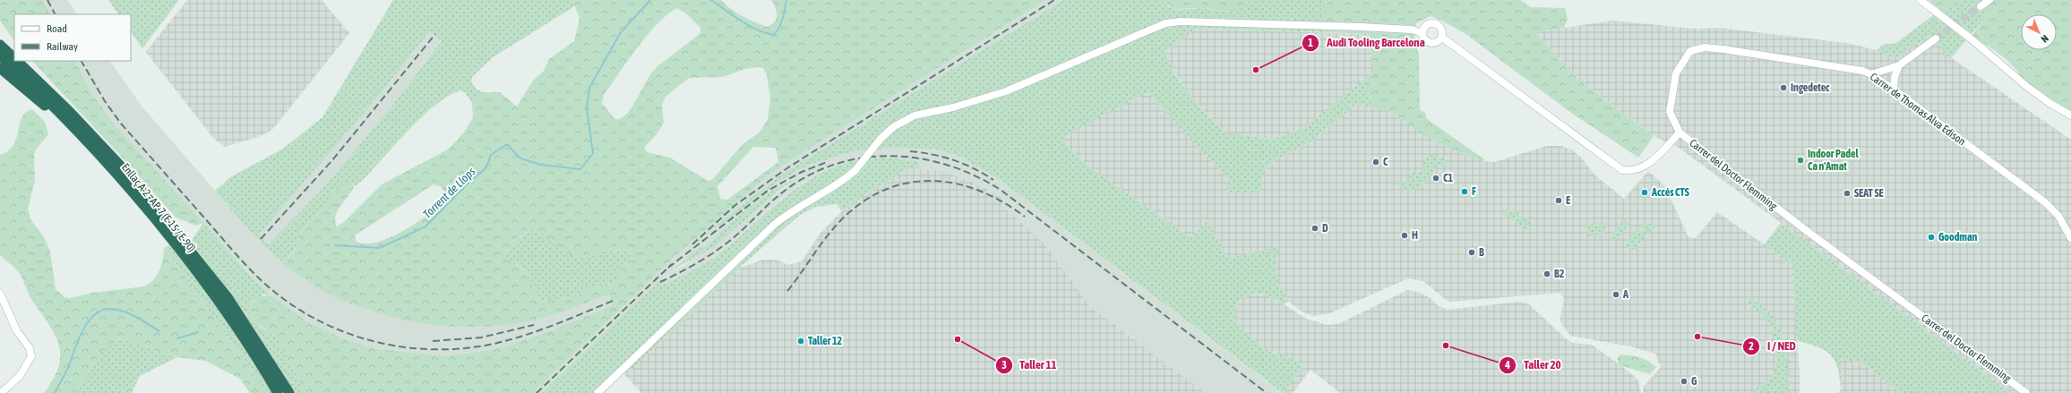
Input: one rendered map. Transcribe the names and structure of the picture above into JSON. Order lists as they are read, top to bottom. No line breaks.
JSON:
{"streets":{"highway":["Enllaç A-2 - AP-7 (E-15 / E-90)"],"street":["Carrer de Thomas Alva Edison","Carrer del Doctor Flemming"]},"crossings":[["Carrer de Thomas Alva Edison","Carrer del Doctor Flemming"]],"water":["Torrent de Llops"],"places":["Audi Tooling Barcelona","Ingedetec","Indoor Padel Ca n'Amat","C","C1","F","Accés CTS","SEAT SE","E","D","H","Goodman","B","B2","A","I / NED","Taller 11","Taller 12","Taller 20","G"],"legend":["Road","Railway"],"north":"bottom right"}
